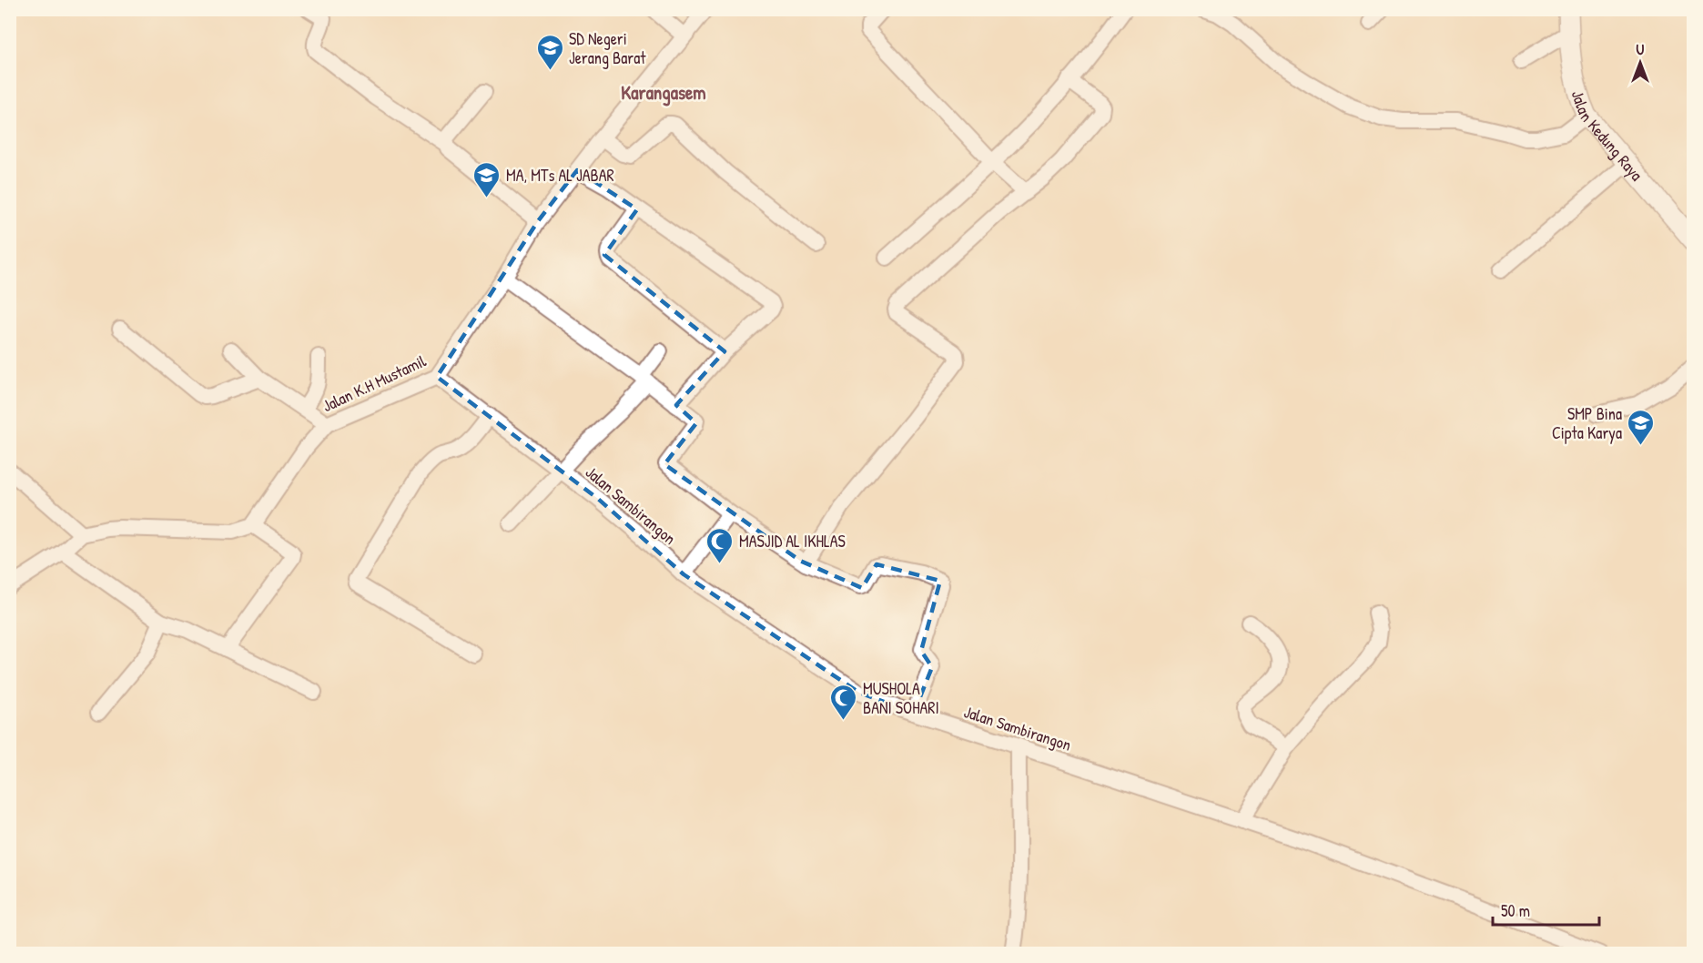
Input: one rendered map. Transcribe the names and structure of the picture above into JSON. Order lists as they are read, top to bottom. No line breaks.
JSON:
{"streets":{"street":["Jalan Kedung Raya","Jalan K.H Mustamil","Jalan Sambirangon"]},"crossings":[["Jalan K.H Mustamil","Jalan Sambirangon"]],"districts":["Karangasem"],"places":{"school or university":["SD Negeri Jerang Barat","MA, MTs AL JABAR","SMP Bina Cipta Karya"],"mosque":["MASJID AL IKHLAS","MUSHOLA BANI SOHARI"]},"scale_bar":"50 m","north":"top"}
